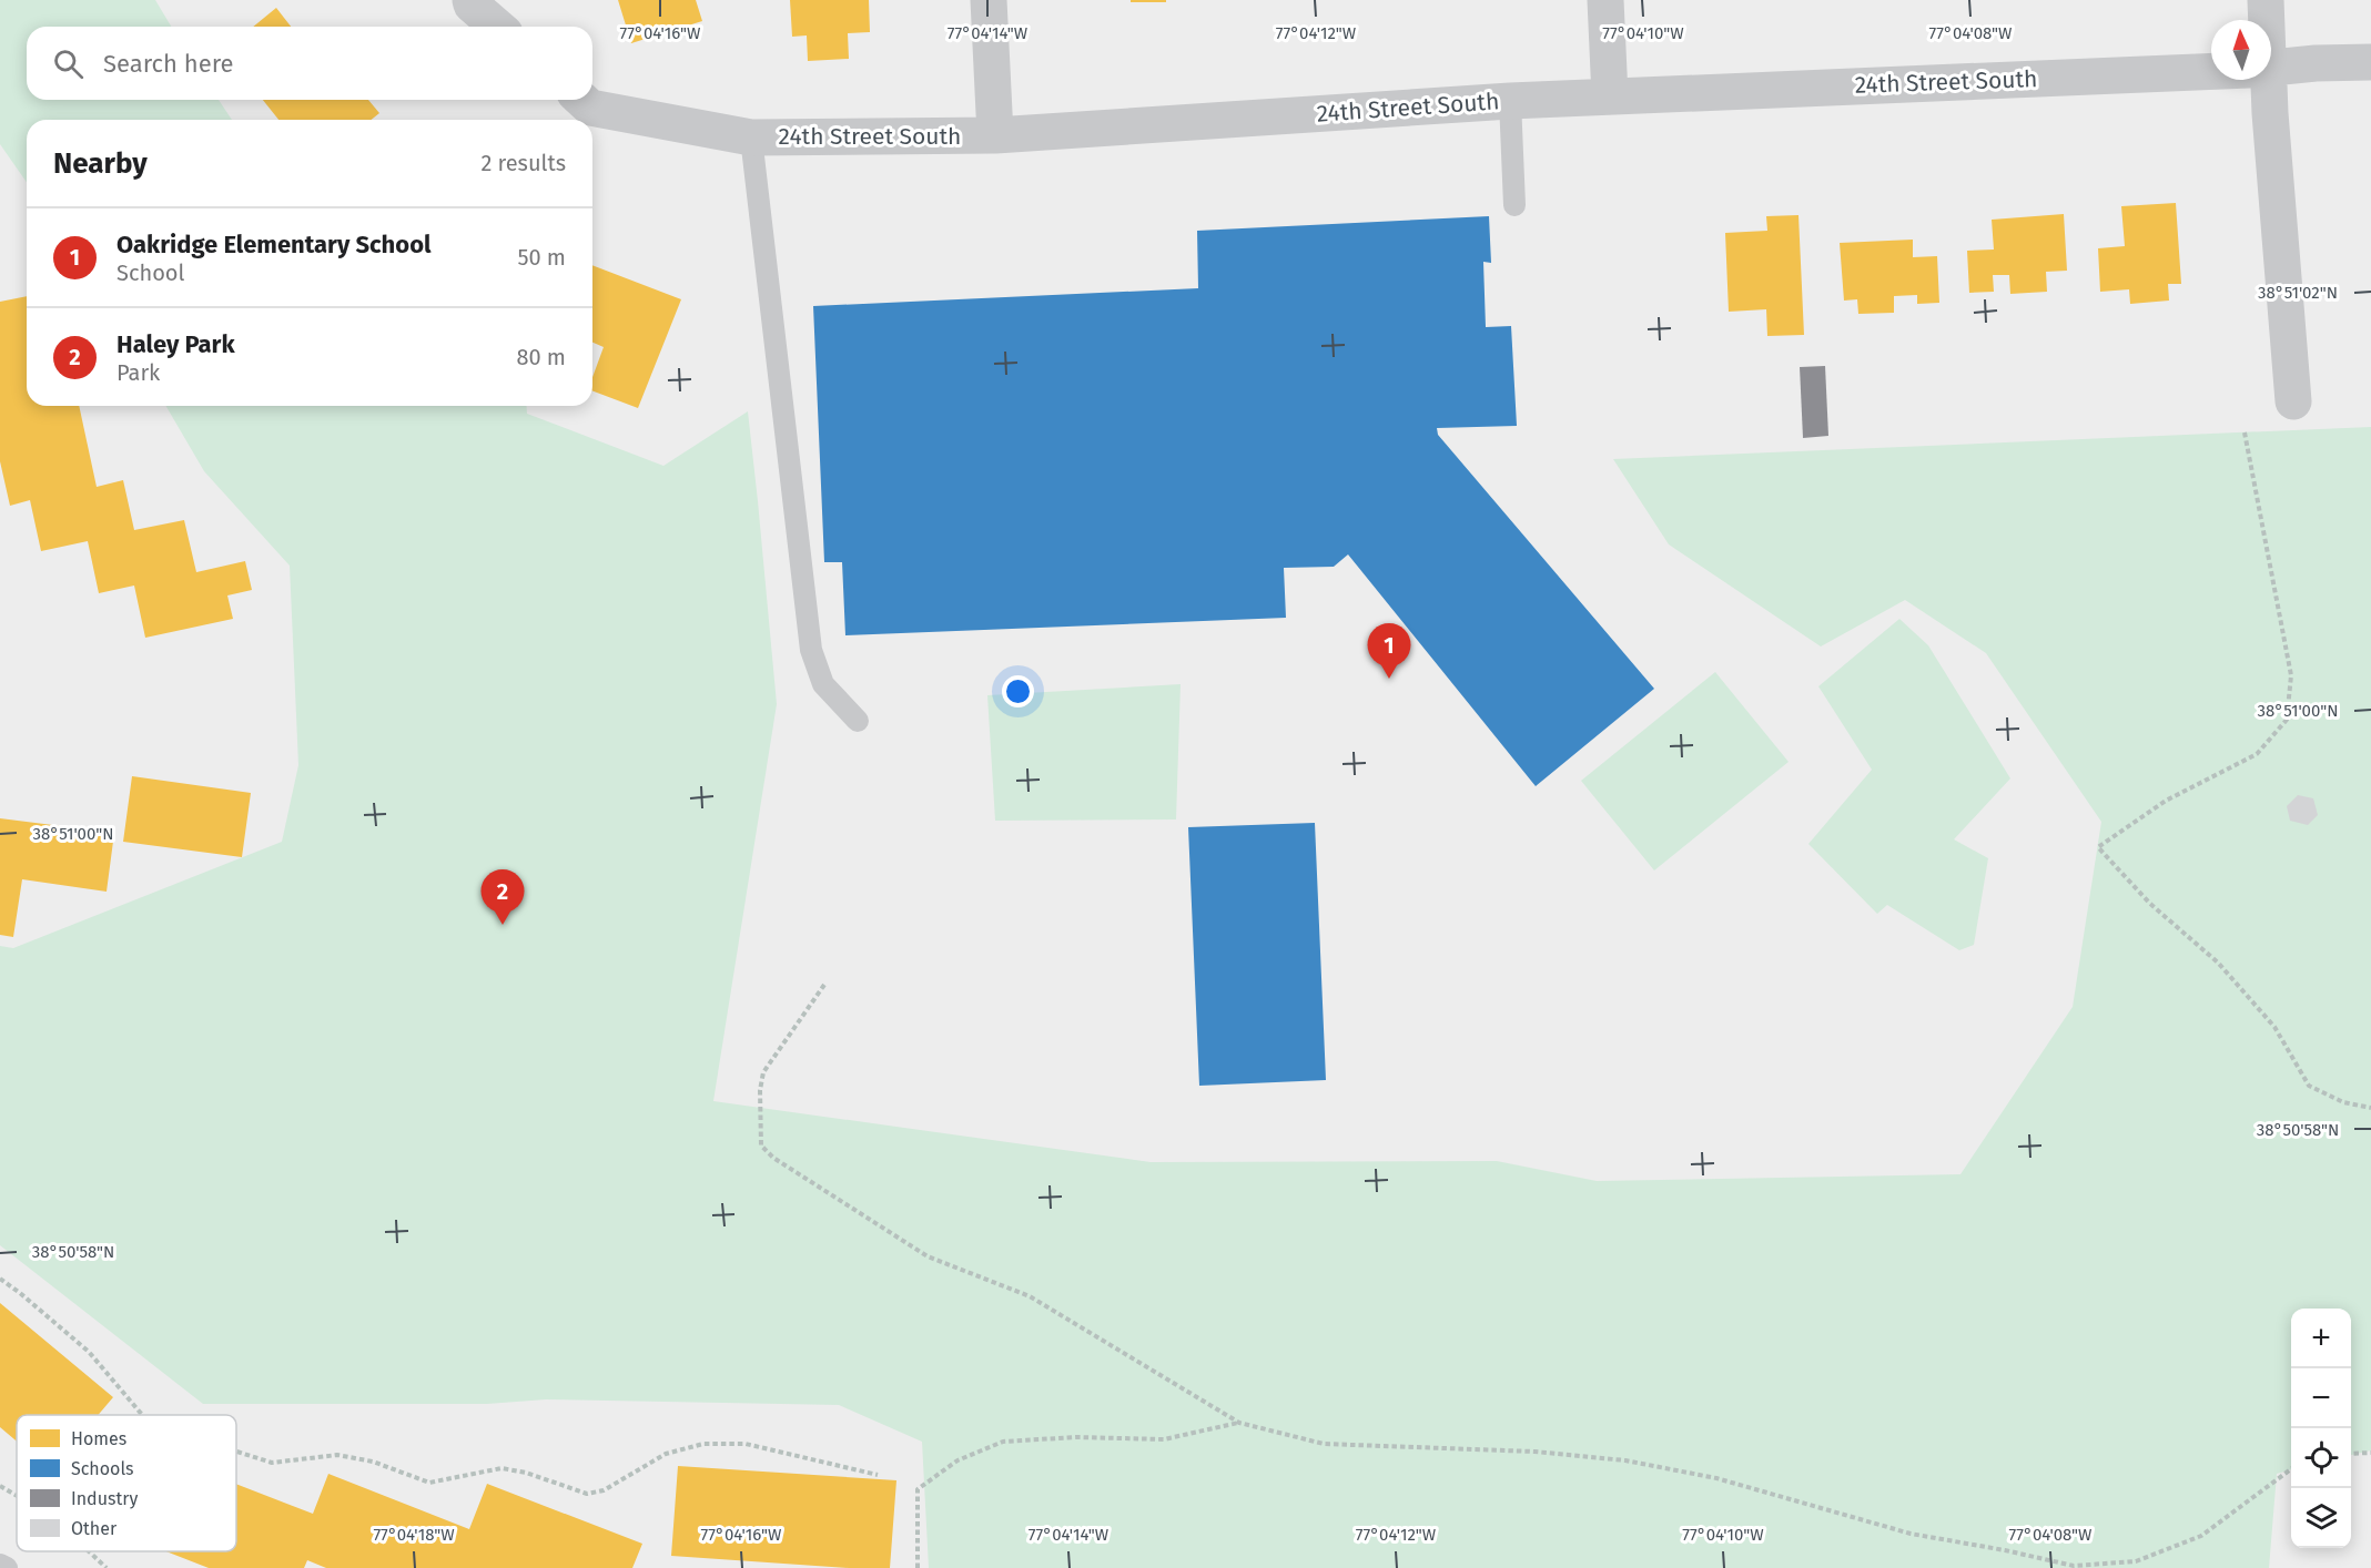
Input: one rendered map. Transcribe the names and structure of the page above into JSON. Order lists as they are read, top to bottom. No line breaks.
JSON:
{"streets":{"street":["24th Street South"]},"legend":["Homes","Schools","Industry","Other"],"north":"top","page":{"search":"Search here","heading":["Nearby","2 results"],"list":[{"mark":"1","name":"Oakridge Elementary School","note":"School","value":"50 m"},{"mark":"2","name":"Haley Park","note":"Park","value":"80 m"}],"pins":["1","2"],"map_buttons":["+","−"]},"coordinates":["77°04'16\"W","77°04'14\"W","77°04'12\"W","77°04'10\"W","77°04'08\"W","38°51'02\"N","38°51'00\"N","38°50'58\"N","77°04'18\"W"]}
